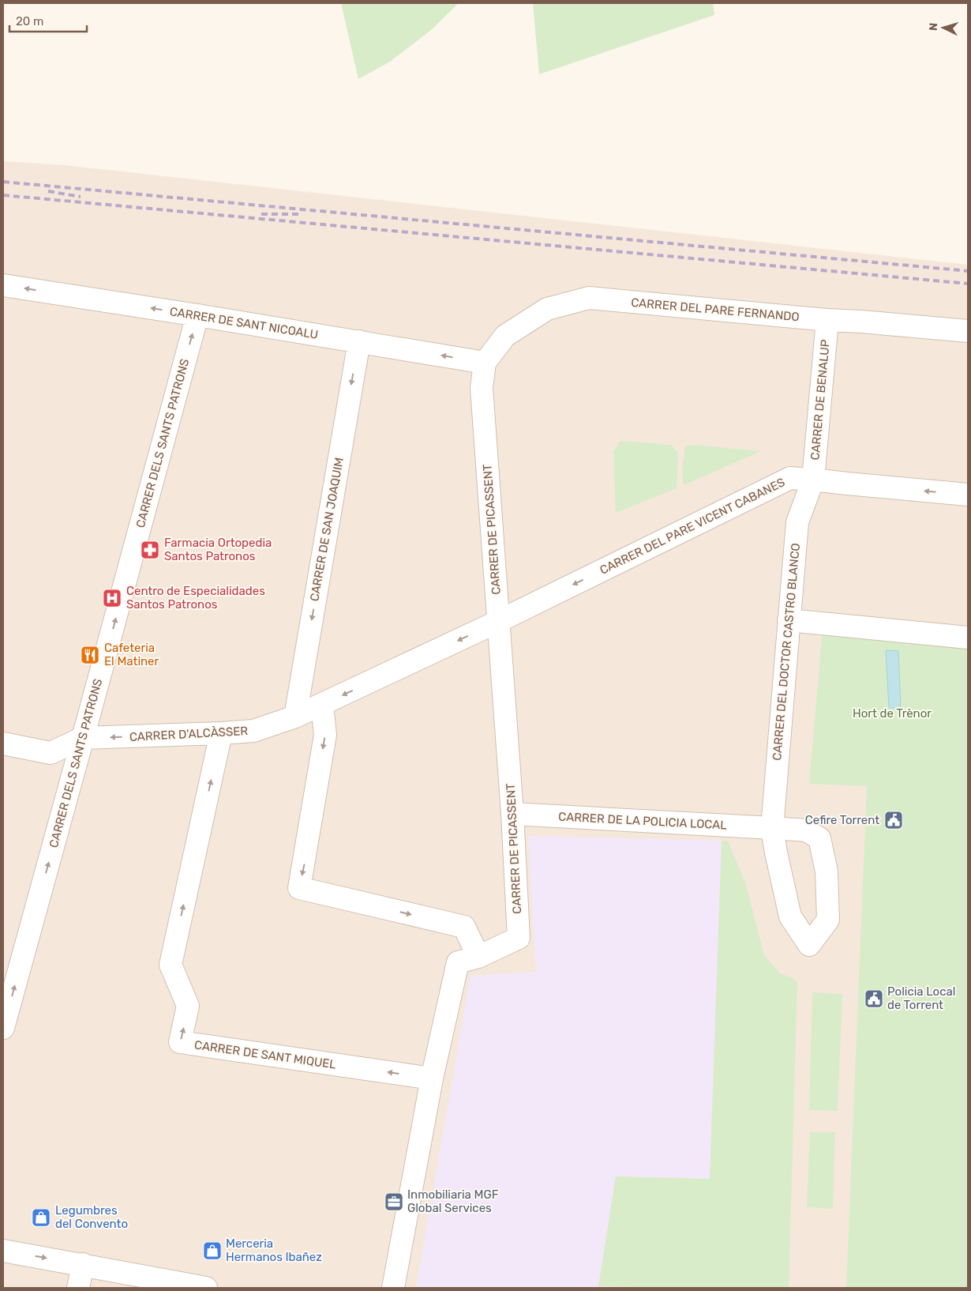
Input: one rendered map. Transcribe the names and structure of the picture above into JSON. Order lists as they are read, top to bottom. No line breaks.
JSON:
{"streets":{"street":["CARRER DEL PARE FERNANDO","CARRER DE SANT NICOALU","CARRER DE BENALUP","CARRER DELS SANTS PATRONS","CARRER DEL PARE VICENT CABANES","CARRER DE SAN JOAQUIM","CARRER DE PICASSENT","CARRER DEL DOCTOR CASTRO BLANCO","CARRER D'ALCÀSSER","CARRER DE LA POLICIA LOCAL","CARRER DE SANT MIQUEL"]},"crossings":[["CARRER DEL PARE FERNANDO","CARRER DE SANT NICOALU"],["CARRER DEL PARE FERNANDO","CARRER DE BENALUP"],["CARRER DEL PARE FERNANDO","CARRER DE PICASSENT"],["CARRER DE SANT NICOALU","CARRER DELS SANTS PATRONS"],["CARRER DE SANT NICOALU","CARRER DE SAN JOAQUIM"],["CARRER DE SANT NICOALU","CARRER DE PICASSENT"],["CARRER DE BENALUP","CARRER DEL PARE VICENT CABANES"],["CARRER DE BENALUP","CARRER DEL DOCTOR CASTRO BLANCO"],["CARRER DELS SANTS PATRONS","CARRER D'ALCÀSSER"],["CARRER DEL PARE VICENT CABANES","CARRER DE PICASSENT"],["CARRER DEL PARE VICENT CABANES","CARRER DEL DOCTOR CASTRO BLANCO"],["CARRER DEL PARE VICENT CABANES","CARRER D'ALCÀSSER"],["CARRER DE SAN JOAQUIM","CARRER D'ALCÀSSER"],["CARRER DE PICASSENT","CARRER D'ALCÀSSER"],["CARRER DE PICASSENT","CARRER DE LA POLICIA LOCAL"],["CARRER DE PICASSENT","CARRER DE SANT MIQUEL"],["CARRER DEL DOCTOR CASTRO BLANCO","CARRER DE LA POLICIA LOCAL"],["CARRER D'ALCÀSSER","CARRER DE SANT MIQUEL"]],"one_way":["CARRER DE SANT NICOALU","CARRER DELS SANTS PATRONS","CARRER DE SAN JOAQUIM","CARRER D'ALCÀSSER"],"parks":["Hort de Trènor"],"places":{"pharmacy":["Farmacia Ortopedia Santos Patronos"],"hospital":["Centro de Especialidades Santos Patronos"],"restaurant":["Cafeteria El Matiner"],"public building":["Cefire Torrent","Policia Local de Torrent"],"office":["Inmobiliaria MGF Global Services"],"shop":["Legumbres del Convento","Merceria Hermanos Ibañez"]},"scale_bar":"20 m","north":"left"}
